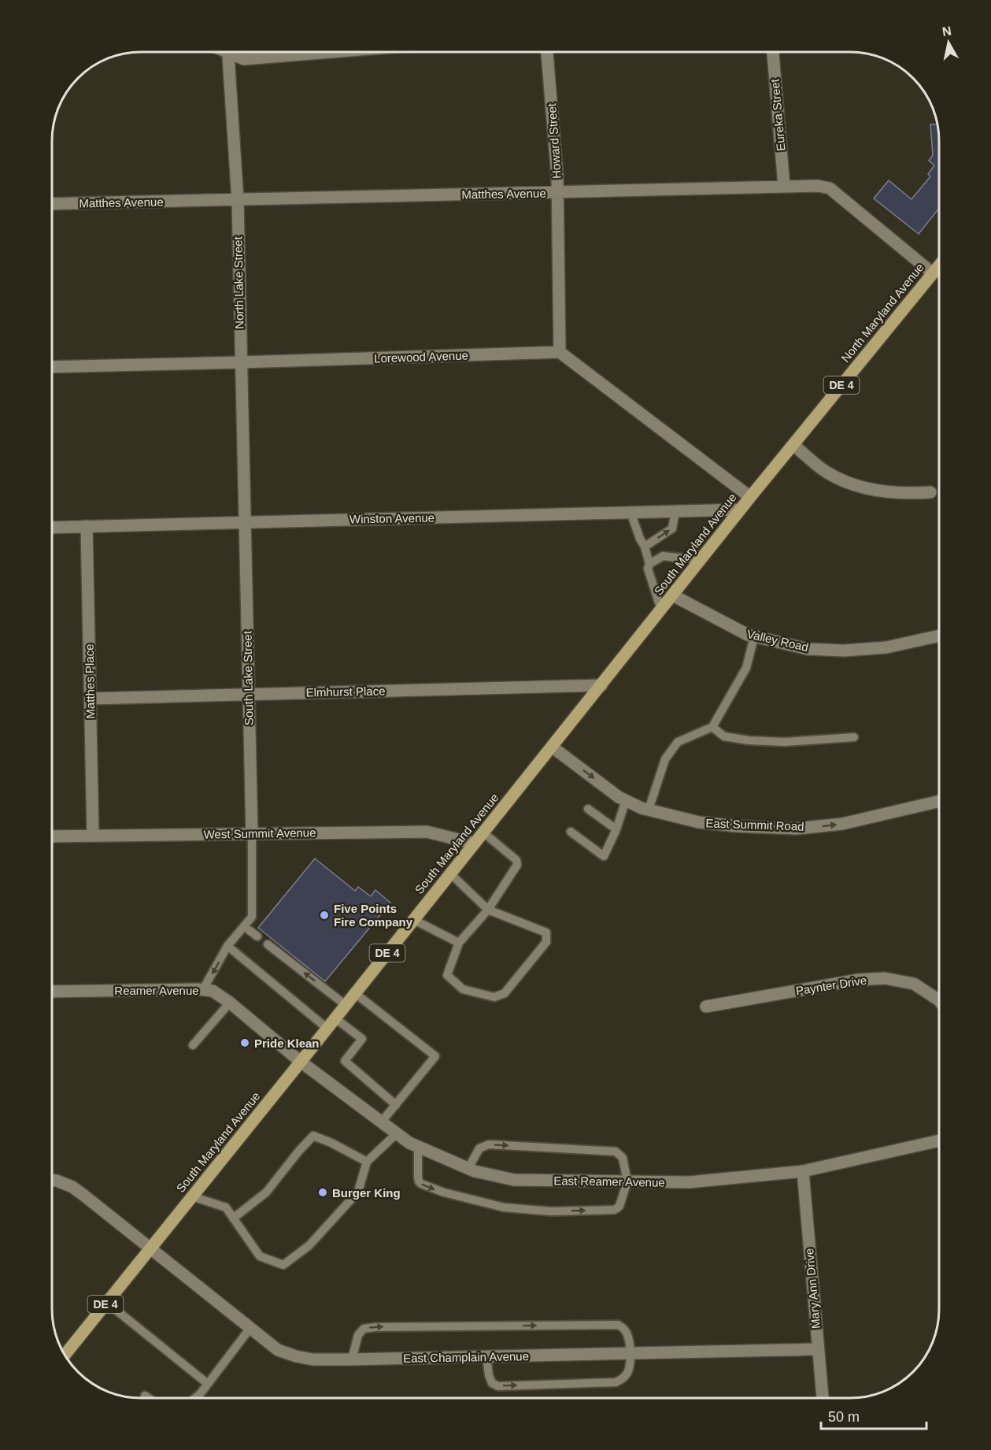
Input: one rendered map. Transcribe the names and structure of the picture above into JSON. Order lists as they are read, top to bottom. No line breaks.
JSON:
{"streets":{"main road":["North Maryland Avenue","DE 4","South Maryland Avenue"],"street":["Eureka Street","Howard Street","Matthes Avenue","North Lake Street","Lorewood Avenue","Winston Avenue","Valley Road","South Lake Street","Matthes Place","Elmhurst Place","East Summit Road","West Summit Avenue","Paynter Drive","Reamer Avenue","East Reamer Avenue","Mary Ann Drive","East Champlain Avenue"]},"crossings":[["Eureka Street","Matthes Avenue"],["Howard Street","Matthes Avenue"],["Howard Street","Lorewood Avenue"],["Matthes Avenue","North Lake Street"],["Matthes Avenue","North Maryland Avenue"],["North Lake Street","Lorewood Avenue"],["North Lake Street","Winston Avenue"],["North Lake Street","South Lake Street"],["North Maryland Avenue","South Maryland Avenue"],["Winston Avenue","South Maryland Avenue"],["Winston Avenue","South Lake Street"],["Winston Avenue","Matthes Place"],["South Maryland Avenue","Valley Road"],["South Maryland Avenue","Elmhurst Place"],["South Maryland Avenue","East Summit Road"],["South Maryland Avenue","West Summit Avenue"],["South Maryland Avenue","Reamer Avenue"],["South Maryland Avenue","East Reamer Avenue"],["South Maryland Avenue","East Champlain Avenue"],["South Lake Street","Elmhurst Place"],["South Lake Street","West Summit Avenue"],["Matthes Place","Elmhurst Place"],["Matthes Place","West Summit Avenue"],["Reamer Avenue","East Reamer Avenue"],["East Reamer Avenue","Mary Ann Drive"],["Mary Ann Drive","East Champlain Avenue"]],"one_way":["East Summit Road"],"places":["Five Points Fire Company","Pride Klean","Burger King"],"scale_bar":"50 m","north":"top"}
